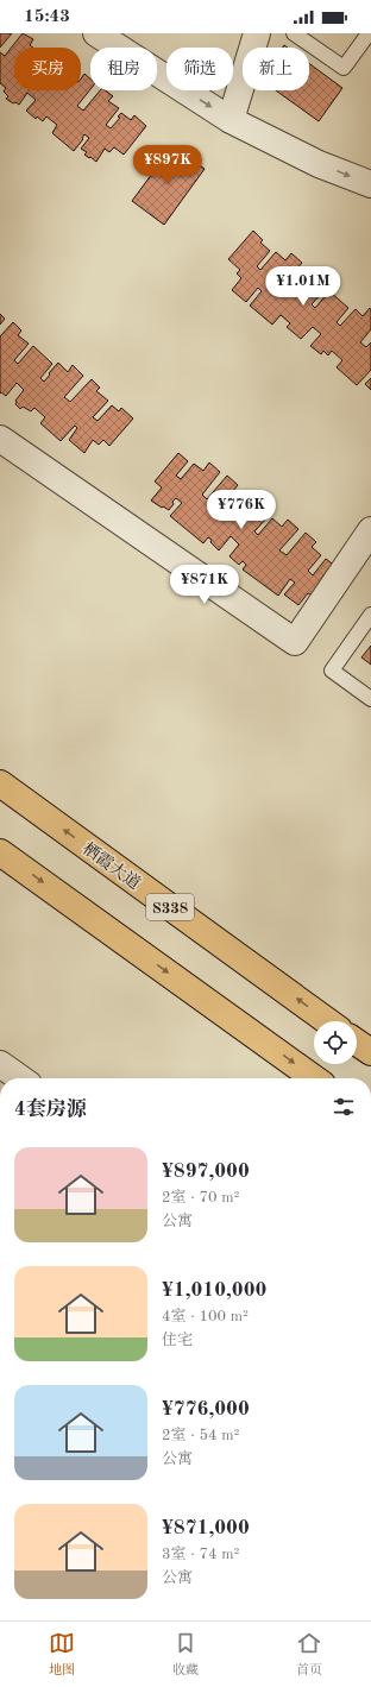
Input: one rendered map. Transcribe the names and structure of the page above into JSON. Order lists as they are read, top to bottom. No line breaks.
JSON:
{"streets":{"main road":["栖霞大道","S338"]},"page":{"status":"15:43","chip":["买房","租房","筛选","新上"],"price":["¥897K","¥1.01M","¥776K","¥871K"],"heading":"4套房源","list":[{"name":"¥897,000","note":"2室 · 70 m² · 公寓"},{"name":"¥1,010,000","note":"4室 · 100 m² · 住宅"},{"name":"¥776,000","note":"2室 · 54 m² · 公寓"},{"name":"¥871,000","note":"3室 · 74 m² · 公寓"}],"tabs":["地图","收藏","首页"]}}
